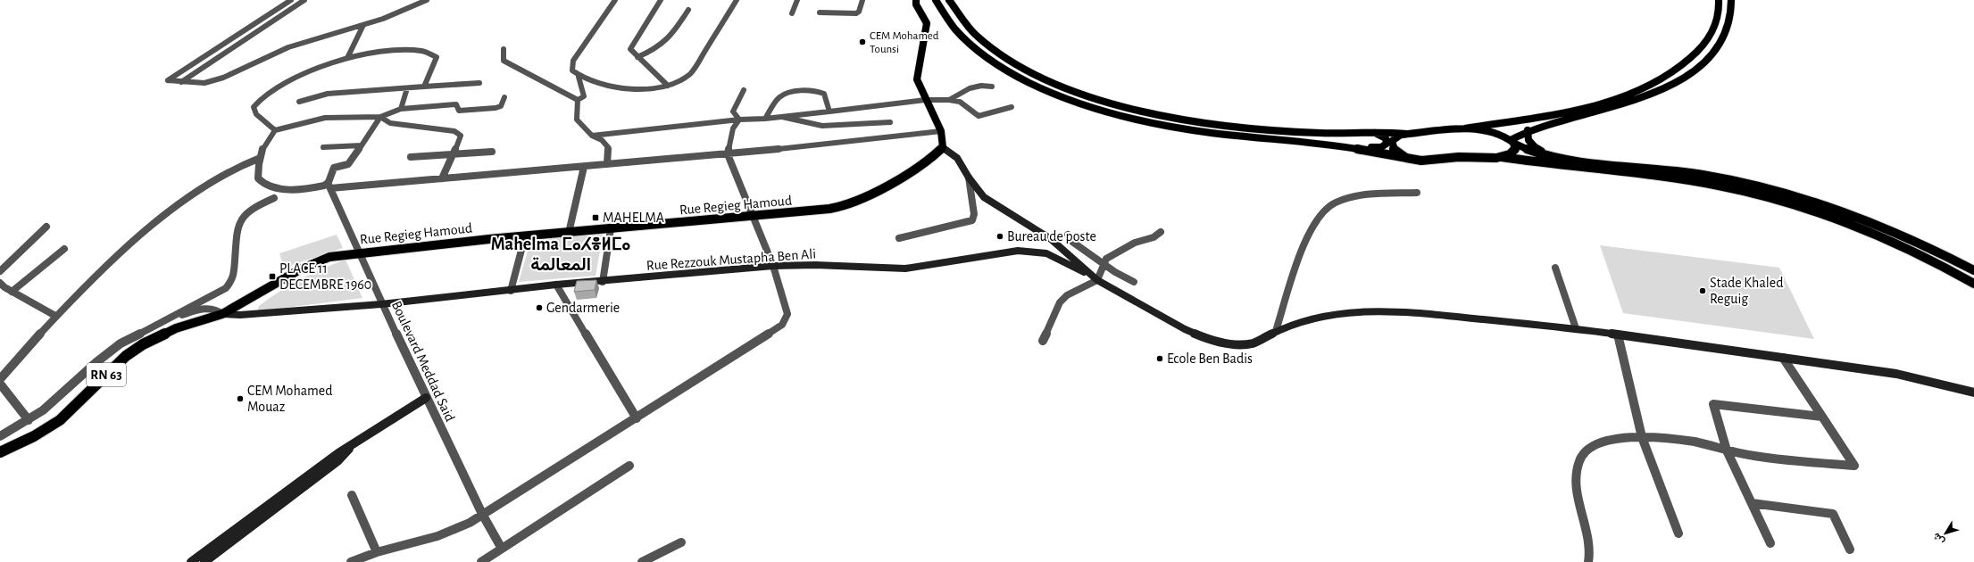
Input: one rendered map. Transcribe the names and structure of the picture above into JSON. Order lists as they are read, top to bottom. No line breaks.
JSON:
{"streets":{"main road":["Rue Regieg Hamoud","Rue Rezzouk Mustapha Ben Ali","RN 63"],"street":["Boulevard Meddad Said"]},"crossings":[["Rue Regieg Hamoud","Rue Rezzouk Mustapha Ben Ali"],["Rue Regieg Hamoud","Boulevard Meddad Said"],["Rue Regieg Hamoud","RN 63"],["Rue Rezzouk Mustapha Ben Ali","Boulevard Meddad Said"],["Rue Rezzouk Mustapha Ben Ali","RN 63"]],"districts":["Mahelma ⵎⴰⵃⴻⵍⵎⴰ المعالمة"],"places":{"other":["CEM Mohamed Tounsi","Bureau de poste","Stade Khaled Reguig","Gendarmerie","Ecole Ben Badis","CEM Mohamed Mouaz"],"transit":["MAHELMA","PLACE 11 DECEMBRE 1960"]},"north":"bottom left"}
